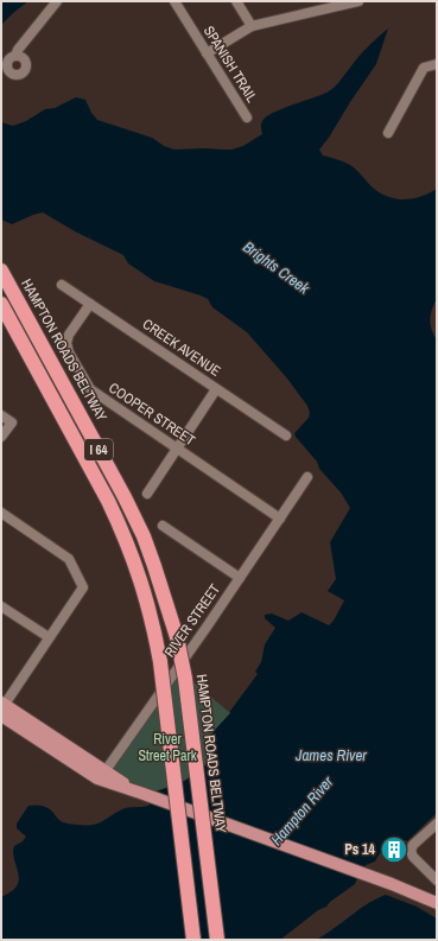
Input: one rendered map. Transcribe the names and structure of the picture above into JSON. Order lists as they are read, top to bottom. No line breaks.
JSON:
{"streets":{"highway":["HAMPTON ROADS BELTWAY","I 64"],"street":["SPANISH TRAIL","CREEK AVENUE","COOPER STREET","RIVER STREET"]},"crossings":[["CREEK AVENUE","COOPER STREET"],["COOPER STREET","RIVER STREET"]],"water":["Brights Creek","James River","Hampton River"],"parks":["River Street Park"],"places":{"building":["Ps 14"]}}
